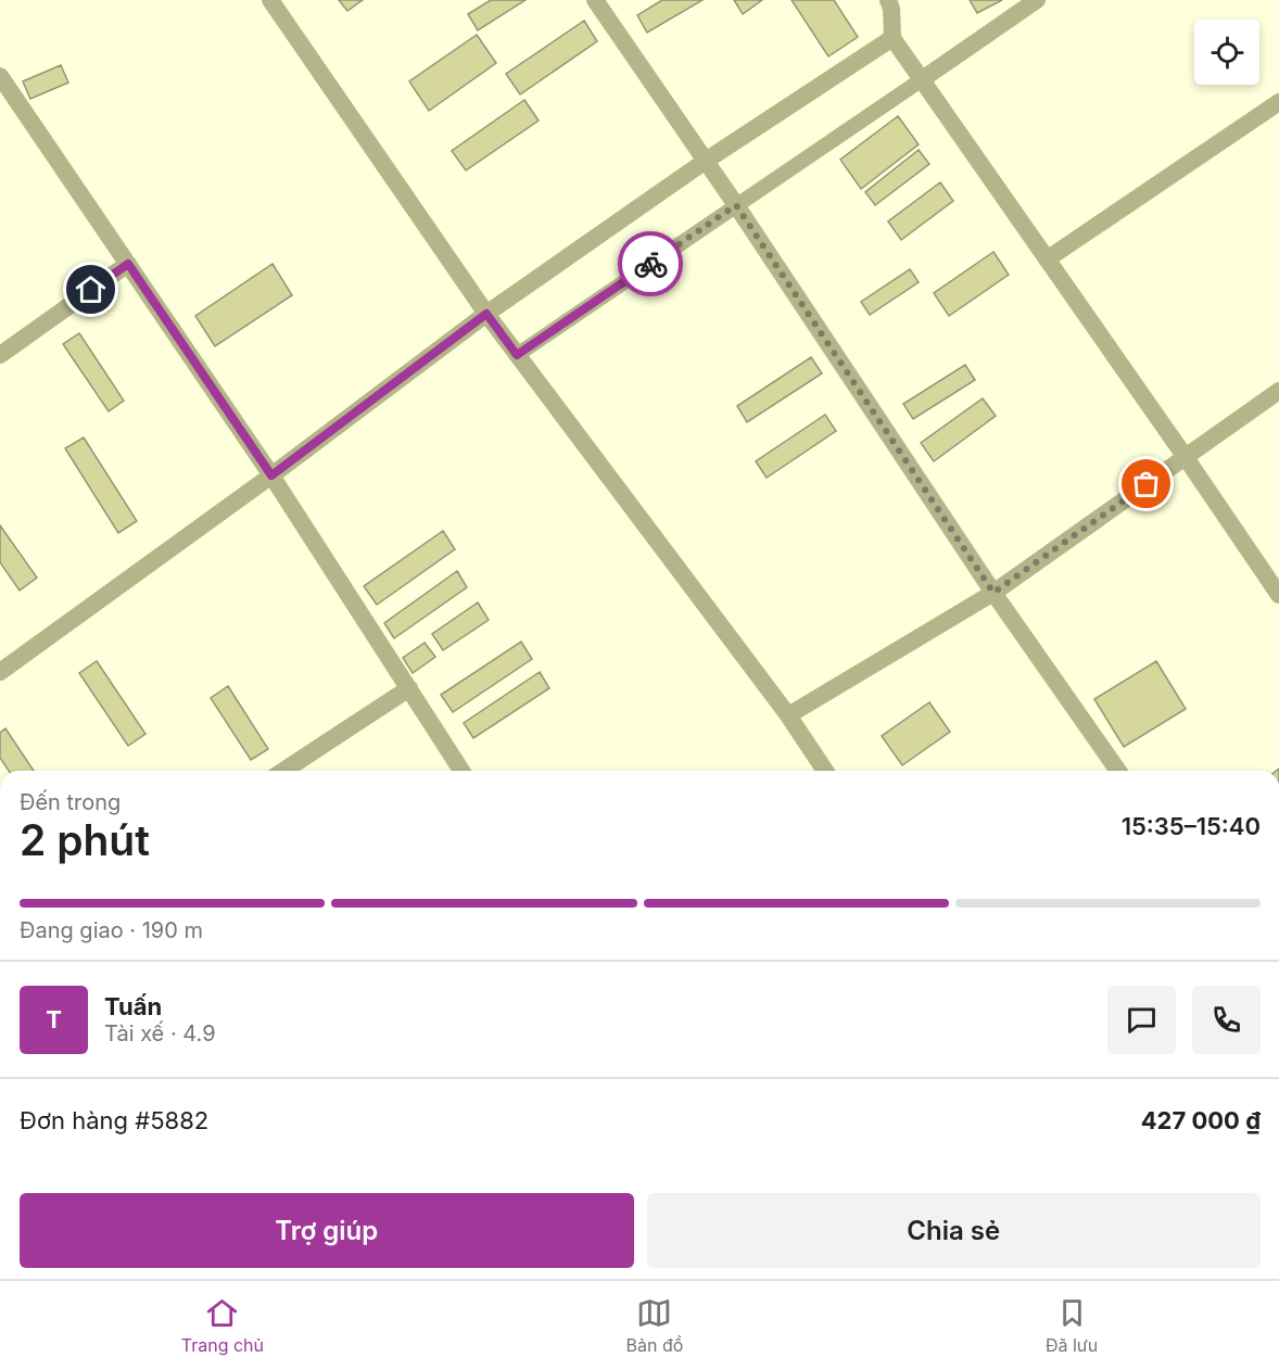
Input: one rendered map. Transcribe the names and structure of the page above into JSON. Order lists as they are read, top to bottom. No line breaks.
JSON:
{"page":{"heading":["2 phút","Đến trong","15:35–15:40"],"panel":["Tuấn","Tài xế · 4.9","Đơn hàng #5882","427 000 ₫"],"bar":"Đang giao · 190 m","round":"T","buttons":["Trợ giúp","Chia sẻ"],"tabs":["Trang chủ","Bản đồ","Đã lưu"]}}
